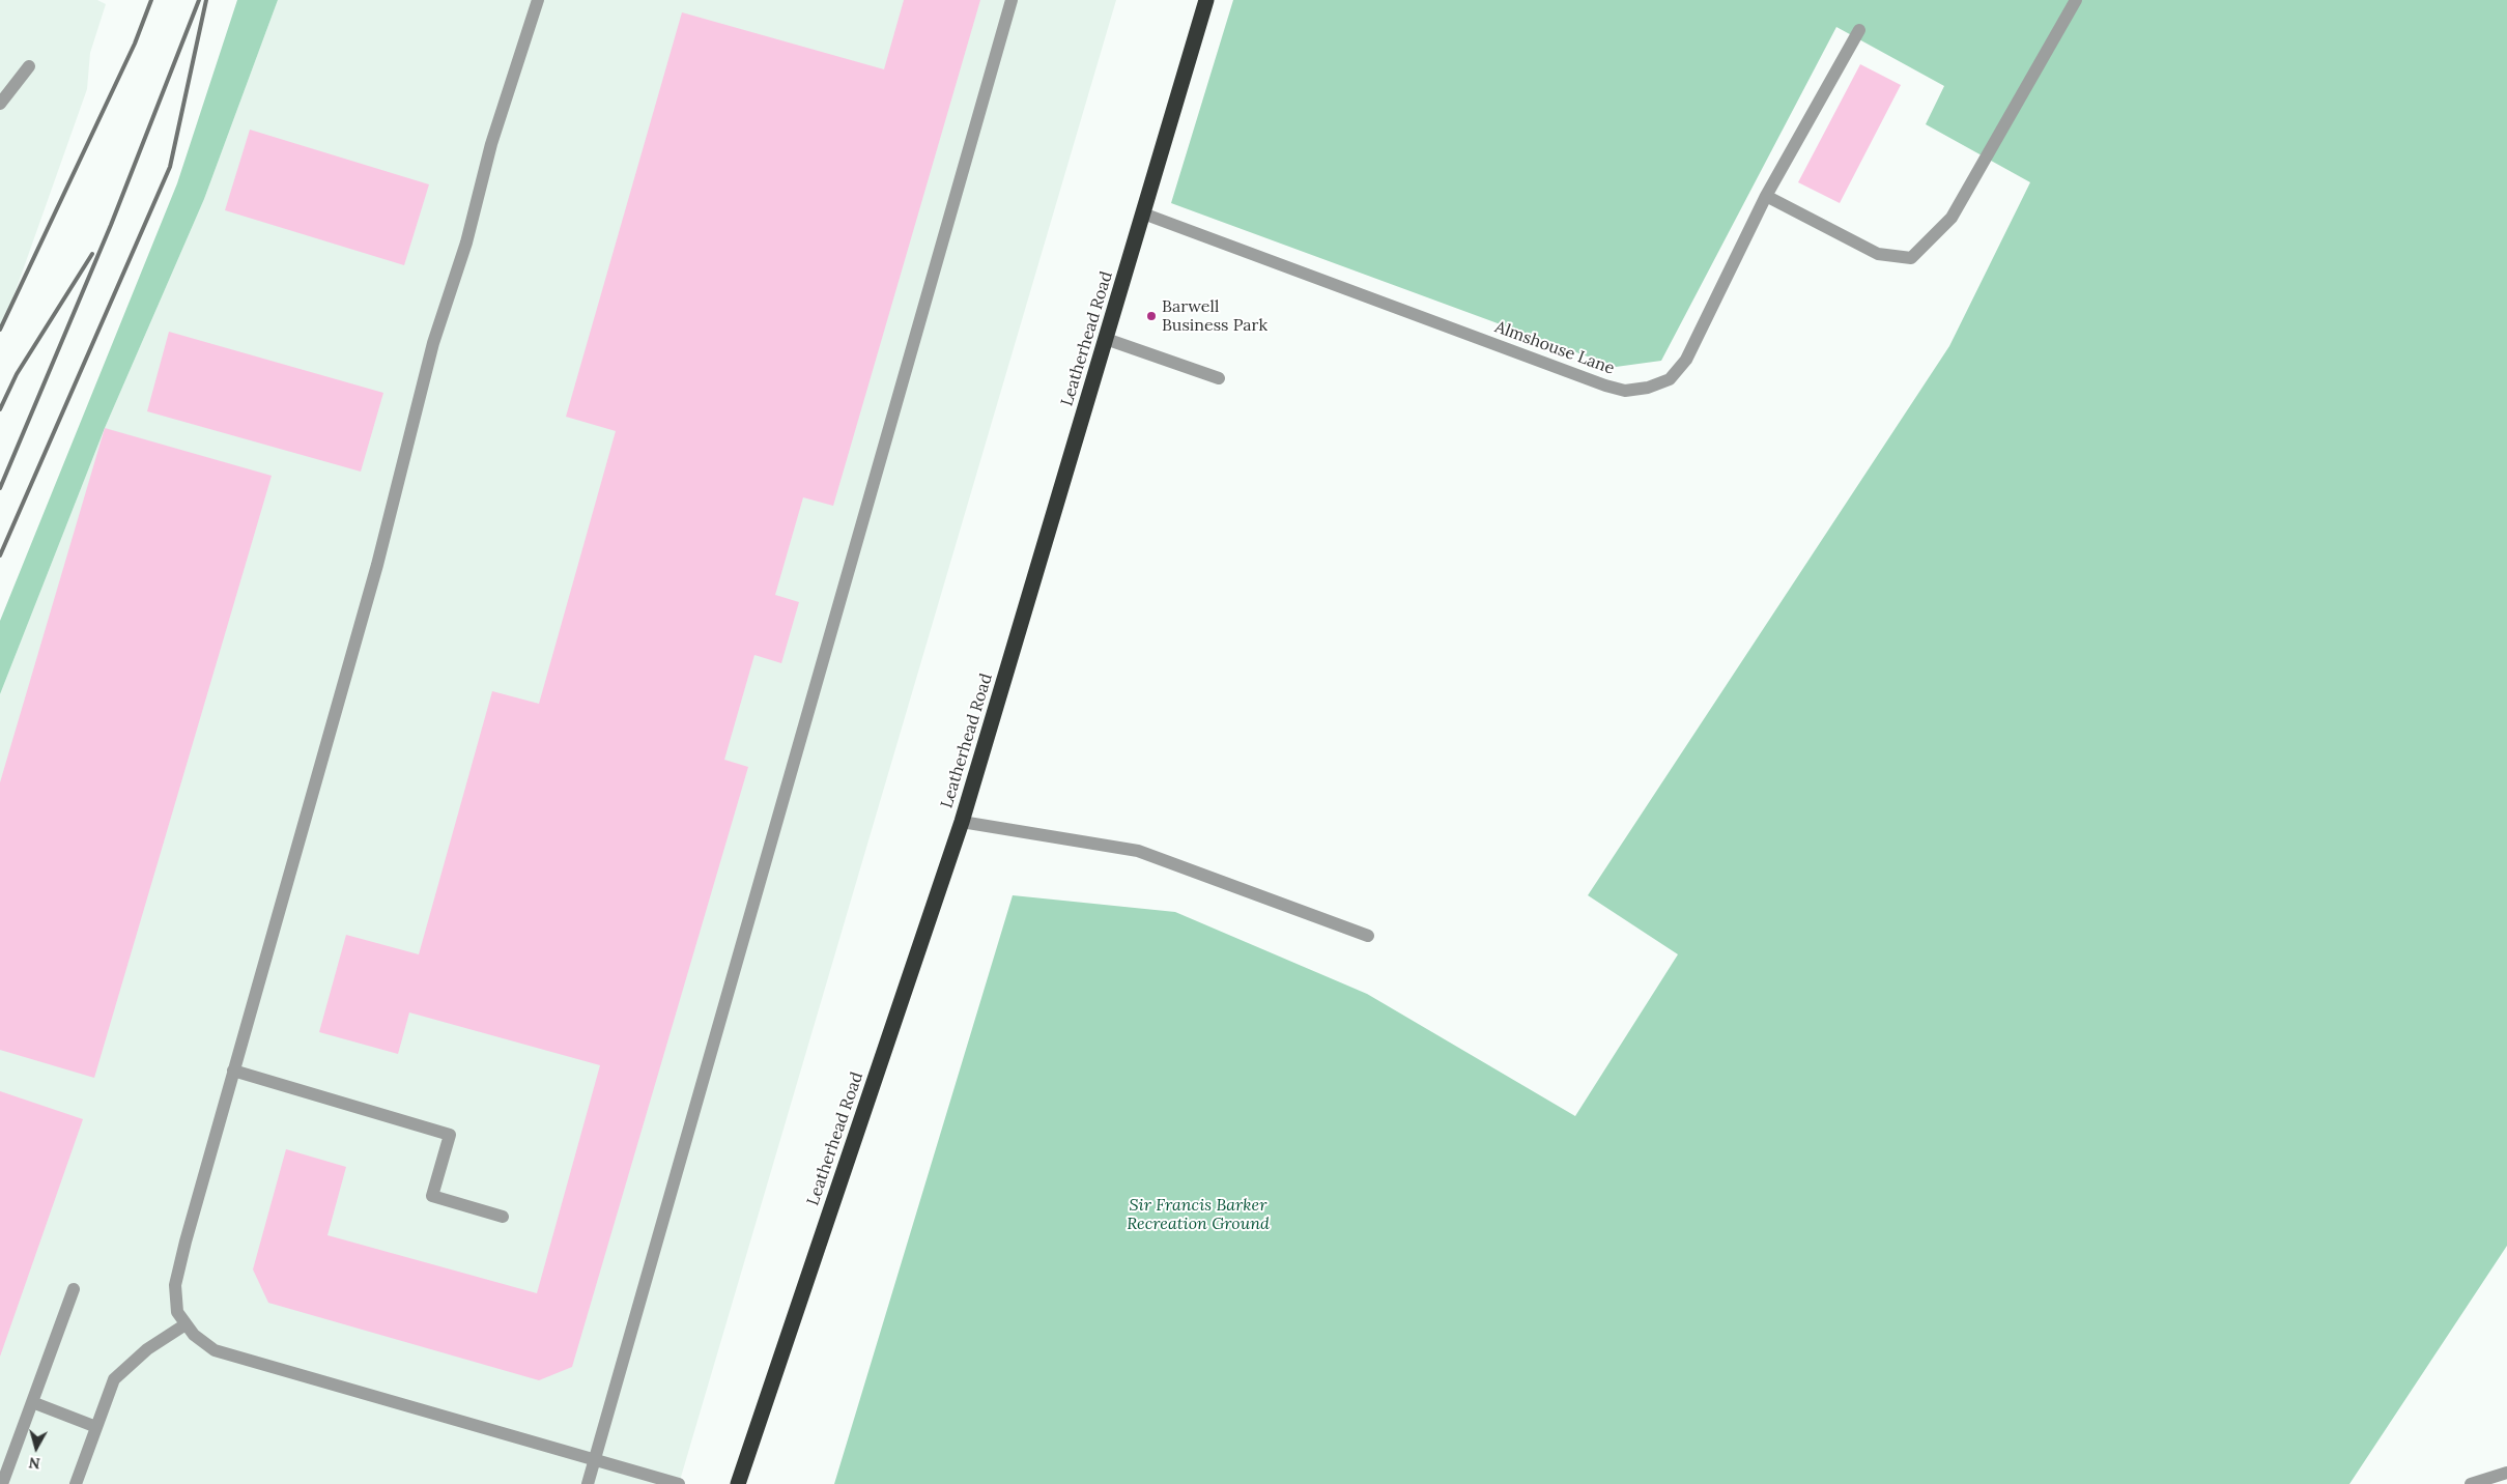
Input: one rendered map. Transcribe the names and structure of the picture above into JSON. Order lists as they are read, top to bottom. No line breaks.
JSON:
{"streets":{"highway":["Leatherhead Road"],"street":["Almshouse Lane"]},"crossings":[["Leatherhead Road","Almshouse Lane"]],"parks":["Sir Francis Barker Recreation Ground"],"places":["Barwell Business Park"],"north":"bottom"}
